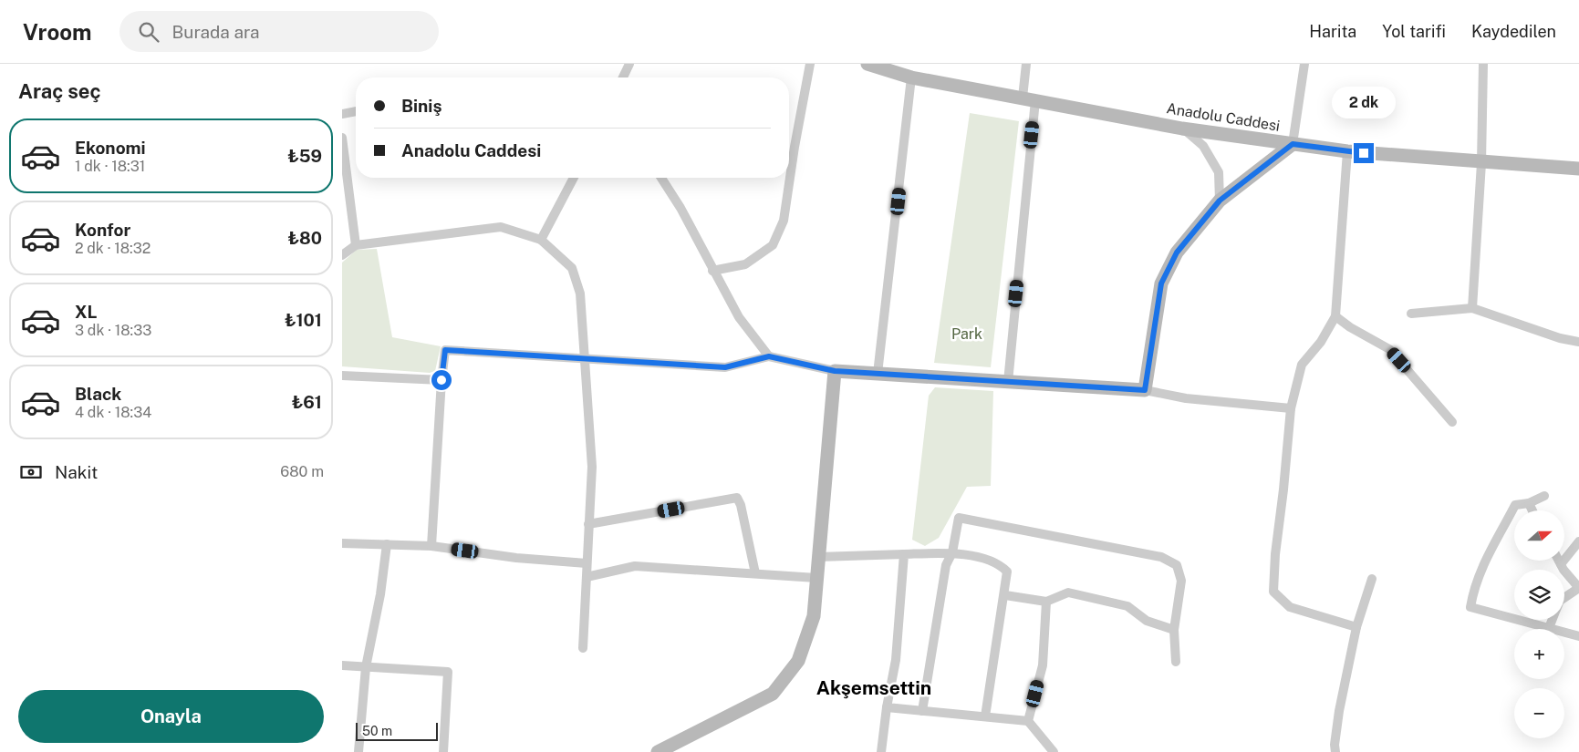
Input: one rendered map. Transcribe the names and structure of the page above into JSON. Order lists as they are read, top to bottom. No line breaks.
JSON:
{"streets":{"street":["Anadolu Caddesi"]},"districts":["Akşemsettin"],"parks":["Park"],"scale_bar":"50 m","north":"right","page":{"header":"Vroom","search":"Burada ara","nav":["Harita","Yol tarifi","Kaydedilen"],"heading":"Araç seç","banner":["Biniş","Anadolu Caddesi"],"bubble":"2 dk","list":[{"name":"Ekonomi","note":"1 dk · 18:31","value":"₺59"},{"name":"Konfor","note":"2 dk · 18:32","value":"₺80"},{"name":"XL","note":"3 dk · 18:33","value":"₺101"},{"name":"Black","note":"4 dk · 18:34","value":"₺61"}],"pay":["Nakit","680 m"],"map_buttons":["+","−"],"buttons":"Onayla","scale":"50 m"}}
